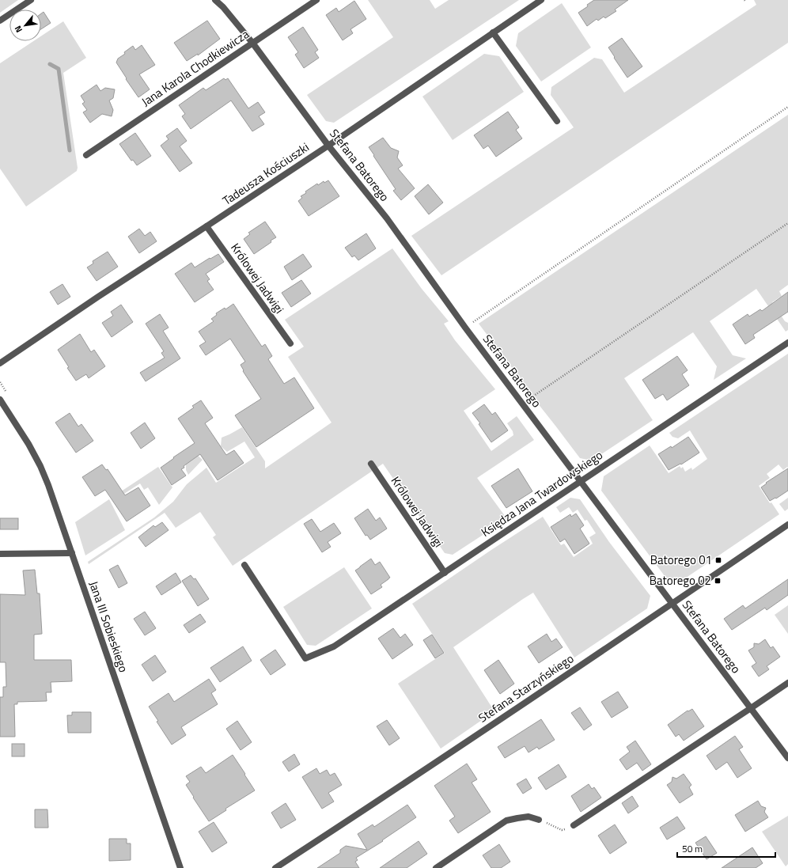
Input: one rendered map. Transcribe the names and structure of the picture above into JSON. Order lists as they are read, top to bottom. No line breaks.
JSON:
{"streets":{"street":["Jana Karola Chodkiewicza","Stefana Batorego","Tadeusza Kościuszki","Królowej Jadwigi","Księdza Jana Twardowskiego","Jana III Sobieskiego","Stefana Starzyńskiego"]},"crossings":[["Jana Karola Chodkiewicza","Stefana Batorego"],["Stefana Batorego","Tadeusza Kościuszki"],["Stefana Batorego","Księdza Jana Twardowskiego"],["Stefana Batorego","Stefana Starzyńskiego"],["Tadeusza Kościuszki","Królowej Jadwigi"],["Królowej Jadwigi","Księdza Jana Twardowskiego"]],"places":{"transit":["Batorego 01","Batorego 02"]},"scale_bar":"50 m","north":"bottom left"}
